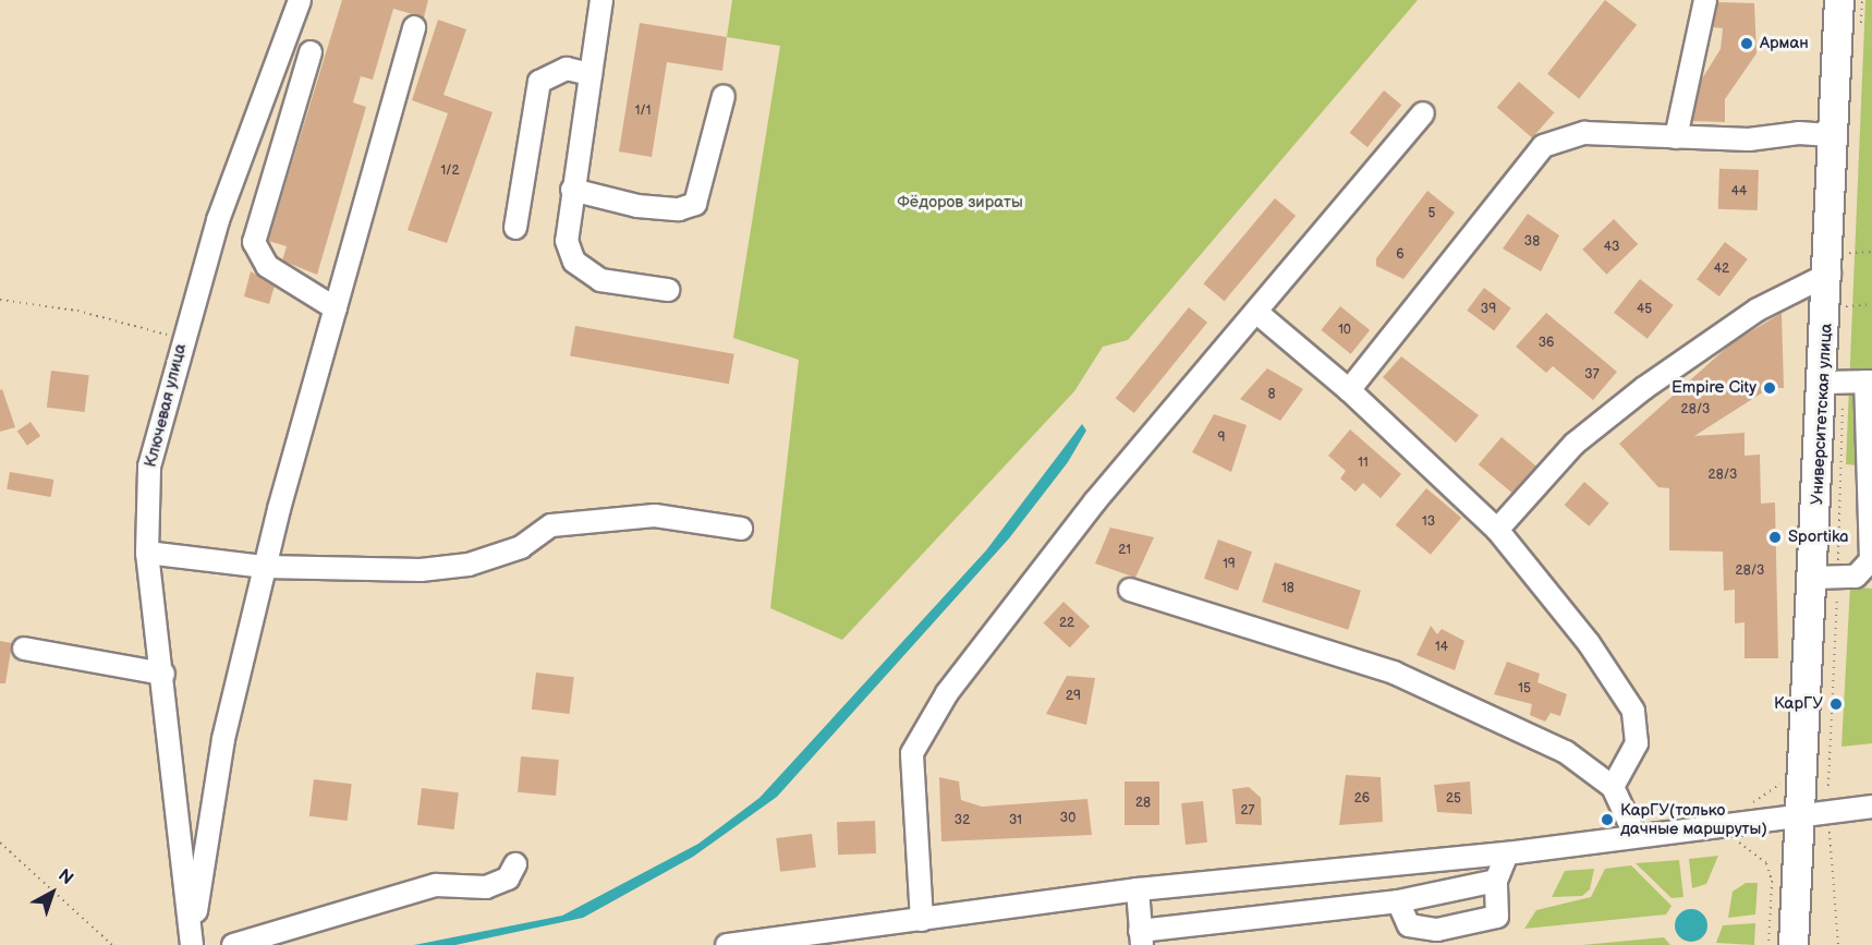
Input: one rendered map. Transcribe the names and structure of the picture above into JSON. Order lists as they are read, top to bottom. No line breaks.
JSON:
{"streets":{"main road":["Университетская улица"],"street":["Ключевая улица"]},"parks":["Фёдоров зираты"],"places":["Арман","Empire City","Sportika","КарГУ","КарГУ(только дачные маршруты)"],"house_numbers":["1/1","1/2","44","5","38","43","6","42","39","45","10","36","37","8","28/3","9","11","28/3","13","21","19","28/3","18","22","14","15","29","26","25","28","27","30","32","31"],"north":"top right"}
